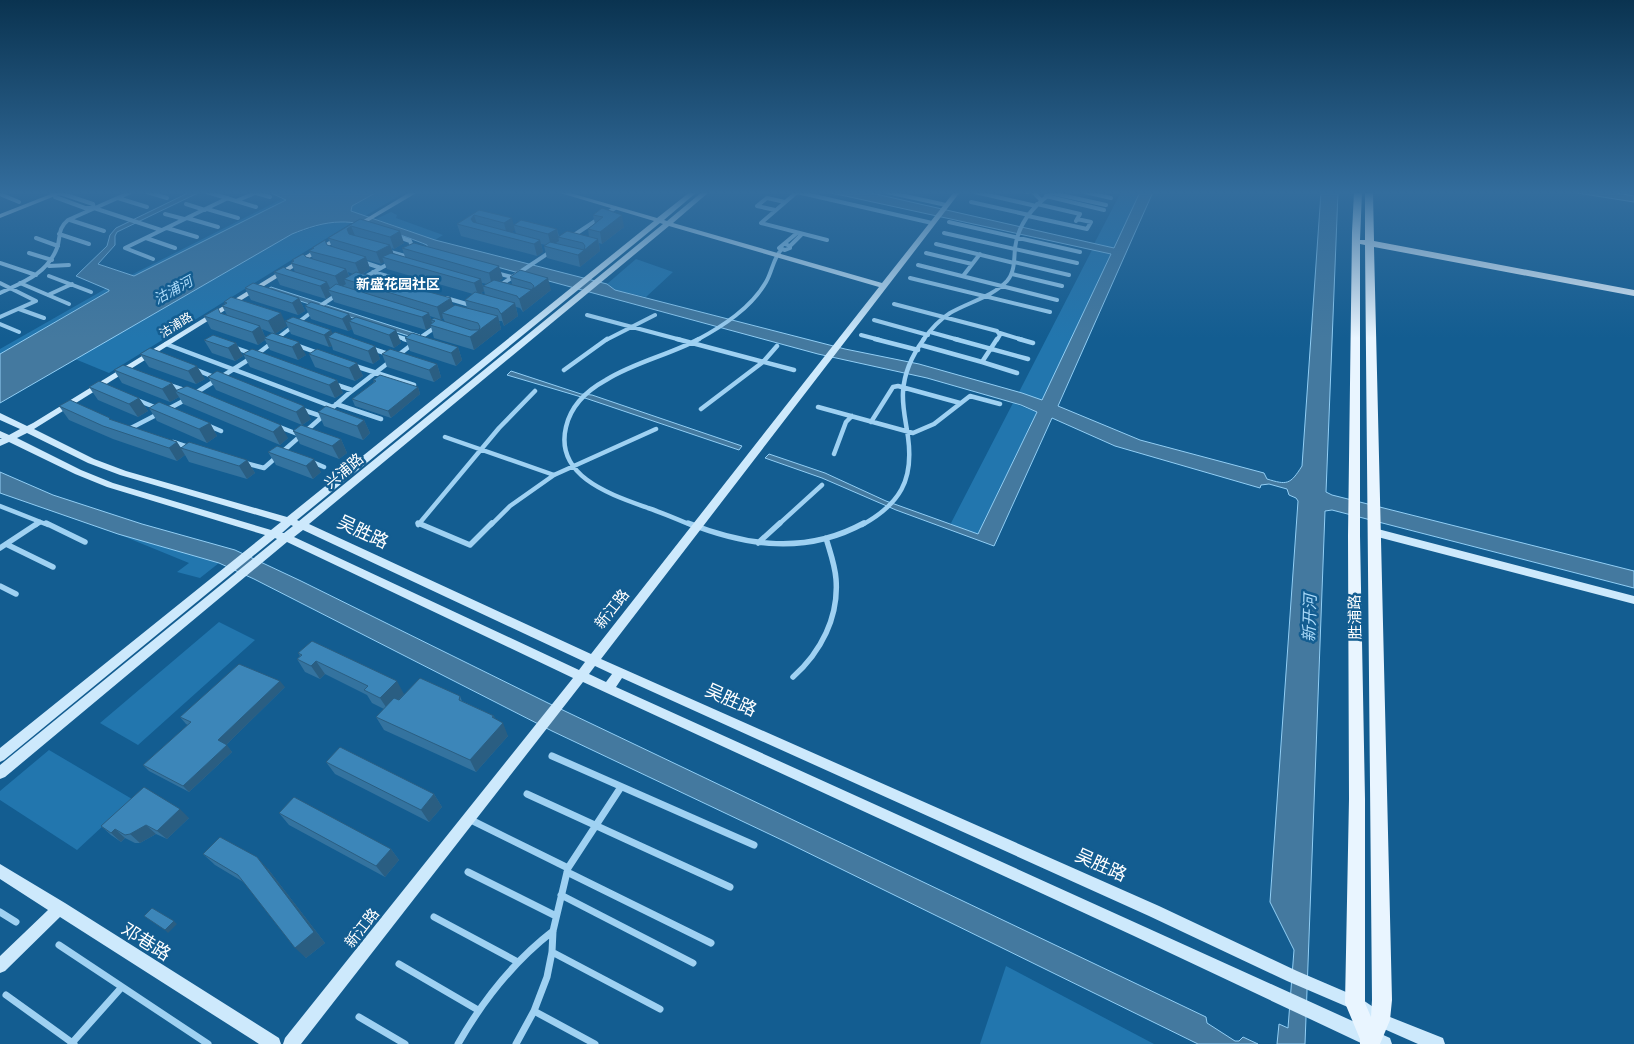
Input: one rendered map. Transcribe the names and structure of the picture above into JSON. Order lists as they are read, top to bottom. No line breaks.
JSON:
{"streets":{"main road":["沽浦路","兴浦路","吴胜路","新江路","胜浦路","邓巷路"]},"crossings":[["沽浦路","吴胜路"],["兴浦路","吴胜路"],["吴胜路","新江路"],["吴胜路","胜浦路"]],"districts":["新盛花园社区"],"water":["沽浦河","新开河"]}
